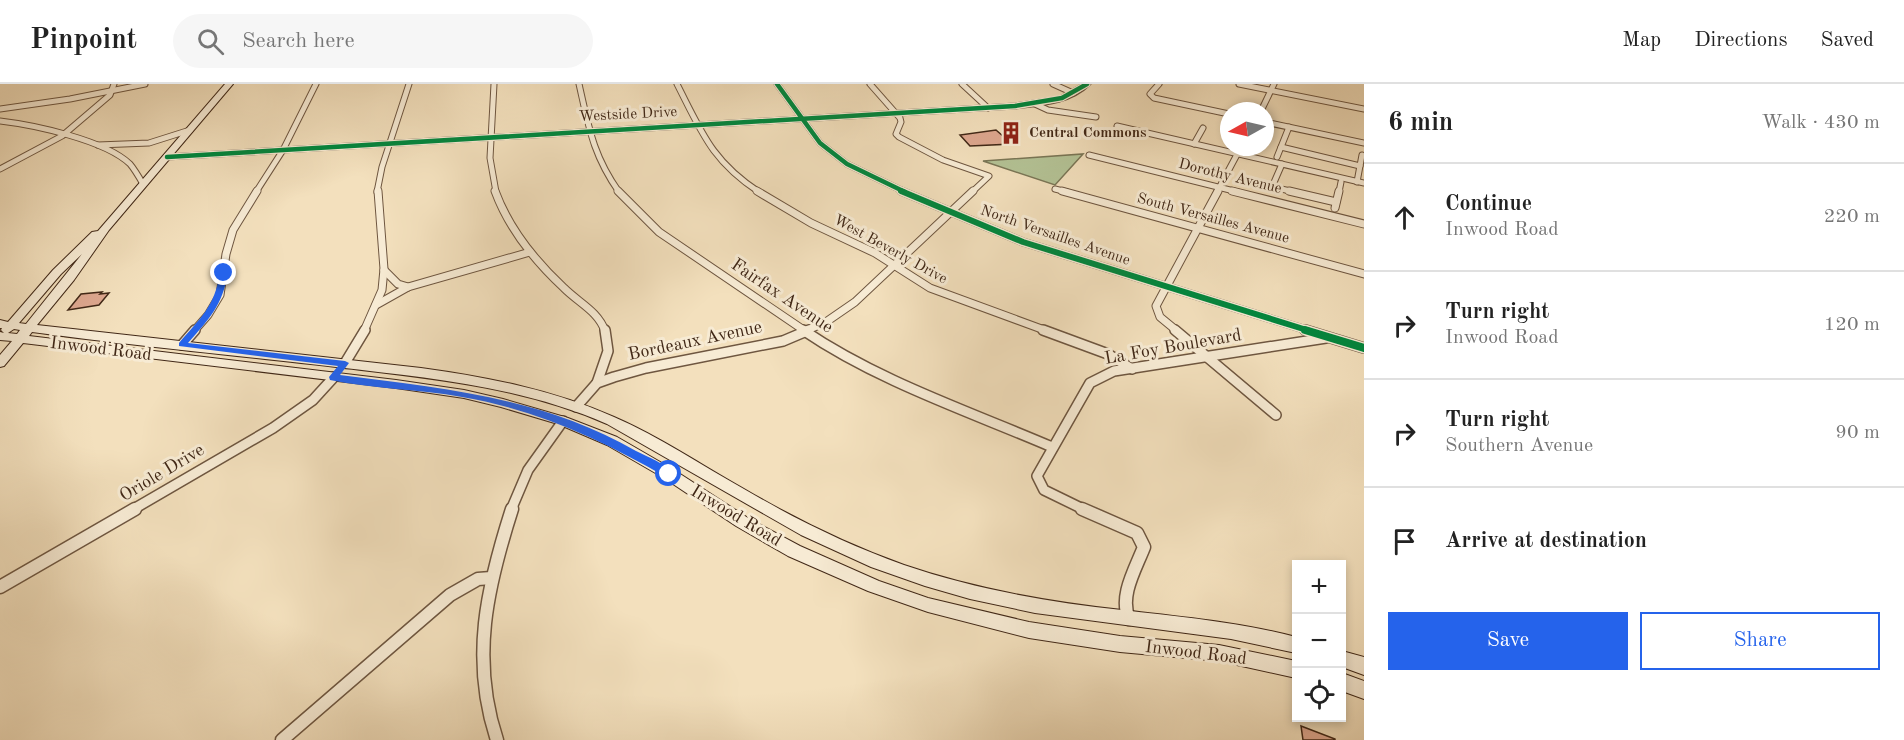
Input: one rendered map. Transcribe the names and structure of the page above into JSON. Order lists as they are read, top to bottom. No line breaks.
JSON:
{"streets":{"main road":["Inwood Road"],"street":["Westside Drive","Dorothy Avenue","South Versailles Avenue","North Versailles Avenue","West Beverly Drive","Fairfax Avenue","Bordeaux Avenue","La Foy Boulevard","Oriole Drive"]},"crossings":[["Westside Drive","North Versailles Avenue"],["Westside Drive","West Beverly Drive"],["Westside Drive","Fairfax Avenue"],["Westside Drive","Bordeaux Avenue"],["North Versailles Avenue","Bordeaux Avenue"],["North Versailles Avenue","La Foy Boulevard"],["West Beverly Drive","Bordeaux Avenue"],["West Beverly Drive","La Foy Boulevard"],["Fairfax Avenue","Bordeaux Avenue"],["Fairfax Avenue","La Foy Boulevard"],["La Foy Boulevard","Inwood Road"],["Inwood Road","Oriole Drive"]],"places":{"building":["Central Commons"]},"north":"left","page":{"header":"Pinpoint","search":"Search here","nav":["Map","Directions","Saved"],"heading":["6 min","Walk · 430 m"],"list":[["Continue","Inwood Road","220 m"],["Turn right","Inwood Road","120 m"],["Turn right","Southern Avenue","90 m"],"Arrive at destination"],"map_buttons":["+","−"],"buttons":["Save","Share"]}}
